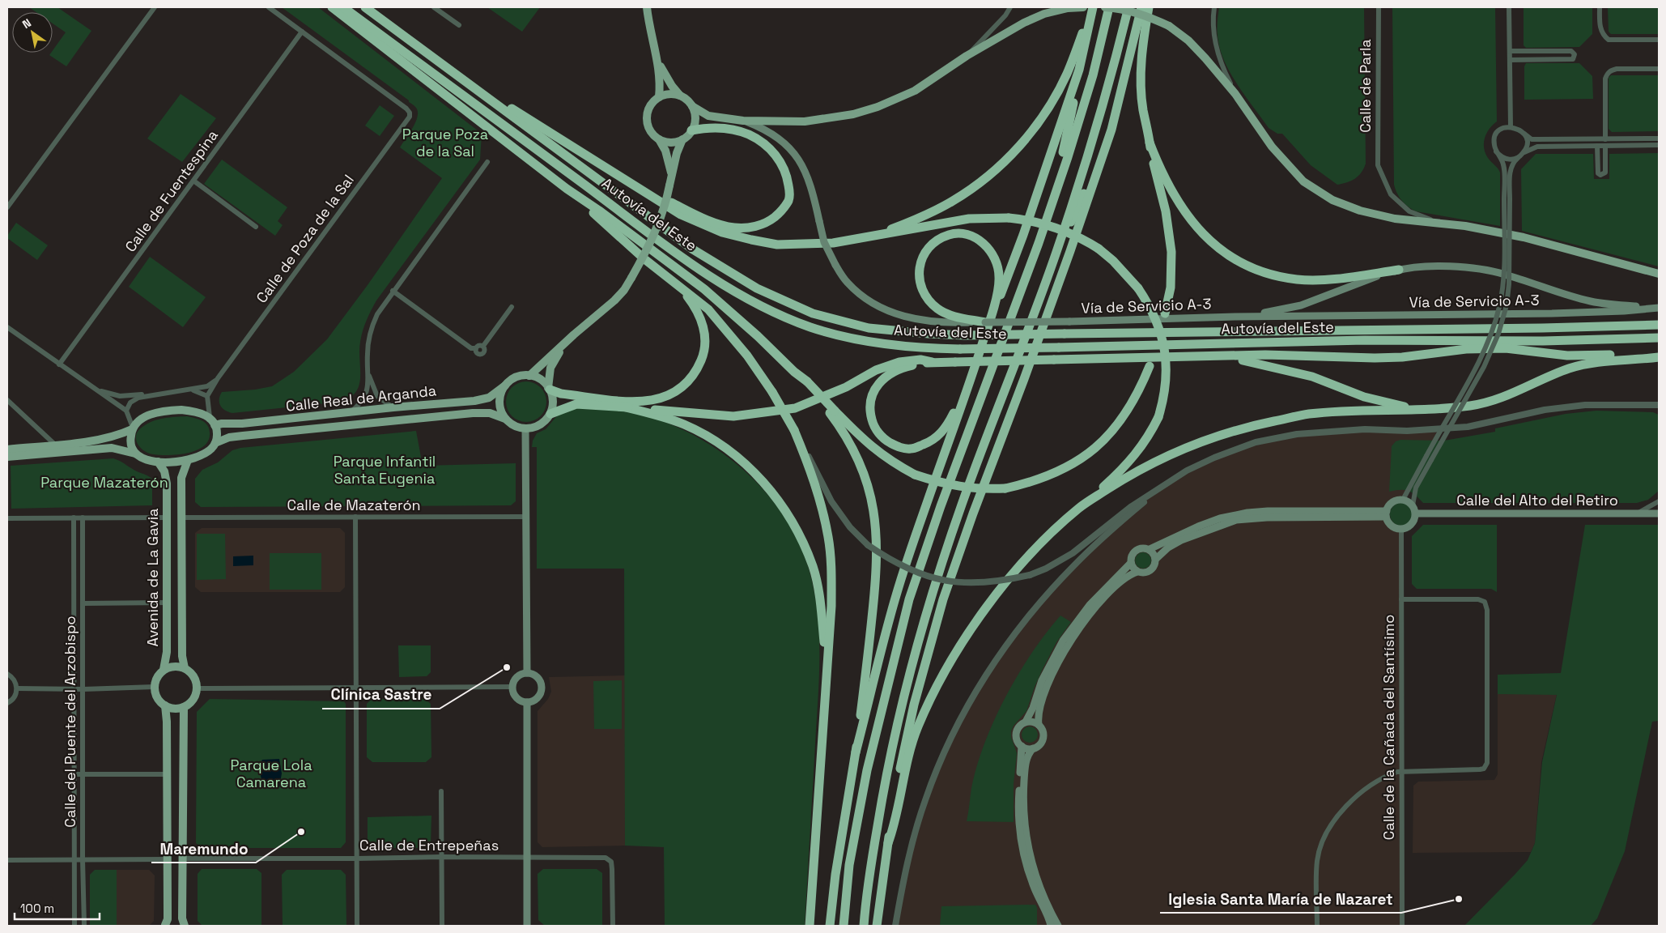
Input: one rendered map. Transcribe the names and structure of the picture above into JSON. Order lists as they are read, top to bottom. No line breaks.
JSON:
{"streets":{"highway":["Autovía del Este"],"main road":["Vía de Servicio A-3","Calle Real de Arganda","Calle del Alto del Retiro","Avenida de La Gavia"],"street":["Calle de Parla","Calle de Fuentespina","Calle de Poza de la Sal","Calle de Mazaterón","Calle del Puente del Arzobispo","Calle de la Cañada del Santísimo","Calle de Entrepeñas"]},"crossings":[["Calle de Fuentespina","Calle de Poza de la Sal"],["Calle Real de Arganda","Avenida de La Gavia"],["Calle del Alto del Retiro","Calle de la Cañada del Santísimo"],["Calle de Mazaterón","Avenida de La Gavia"]],"parks":["Parque Poza de la Sal","Parque Infantil Santa Eugenia","Parque Mazaterón","Parque Lola Camarena"],"places":["Clínica Sastre","Maremundo","Iglesia Santa María de Nazaret"],"scale_bar":"100 m","north":"top left"}
